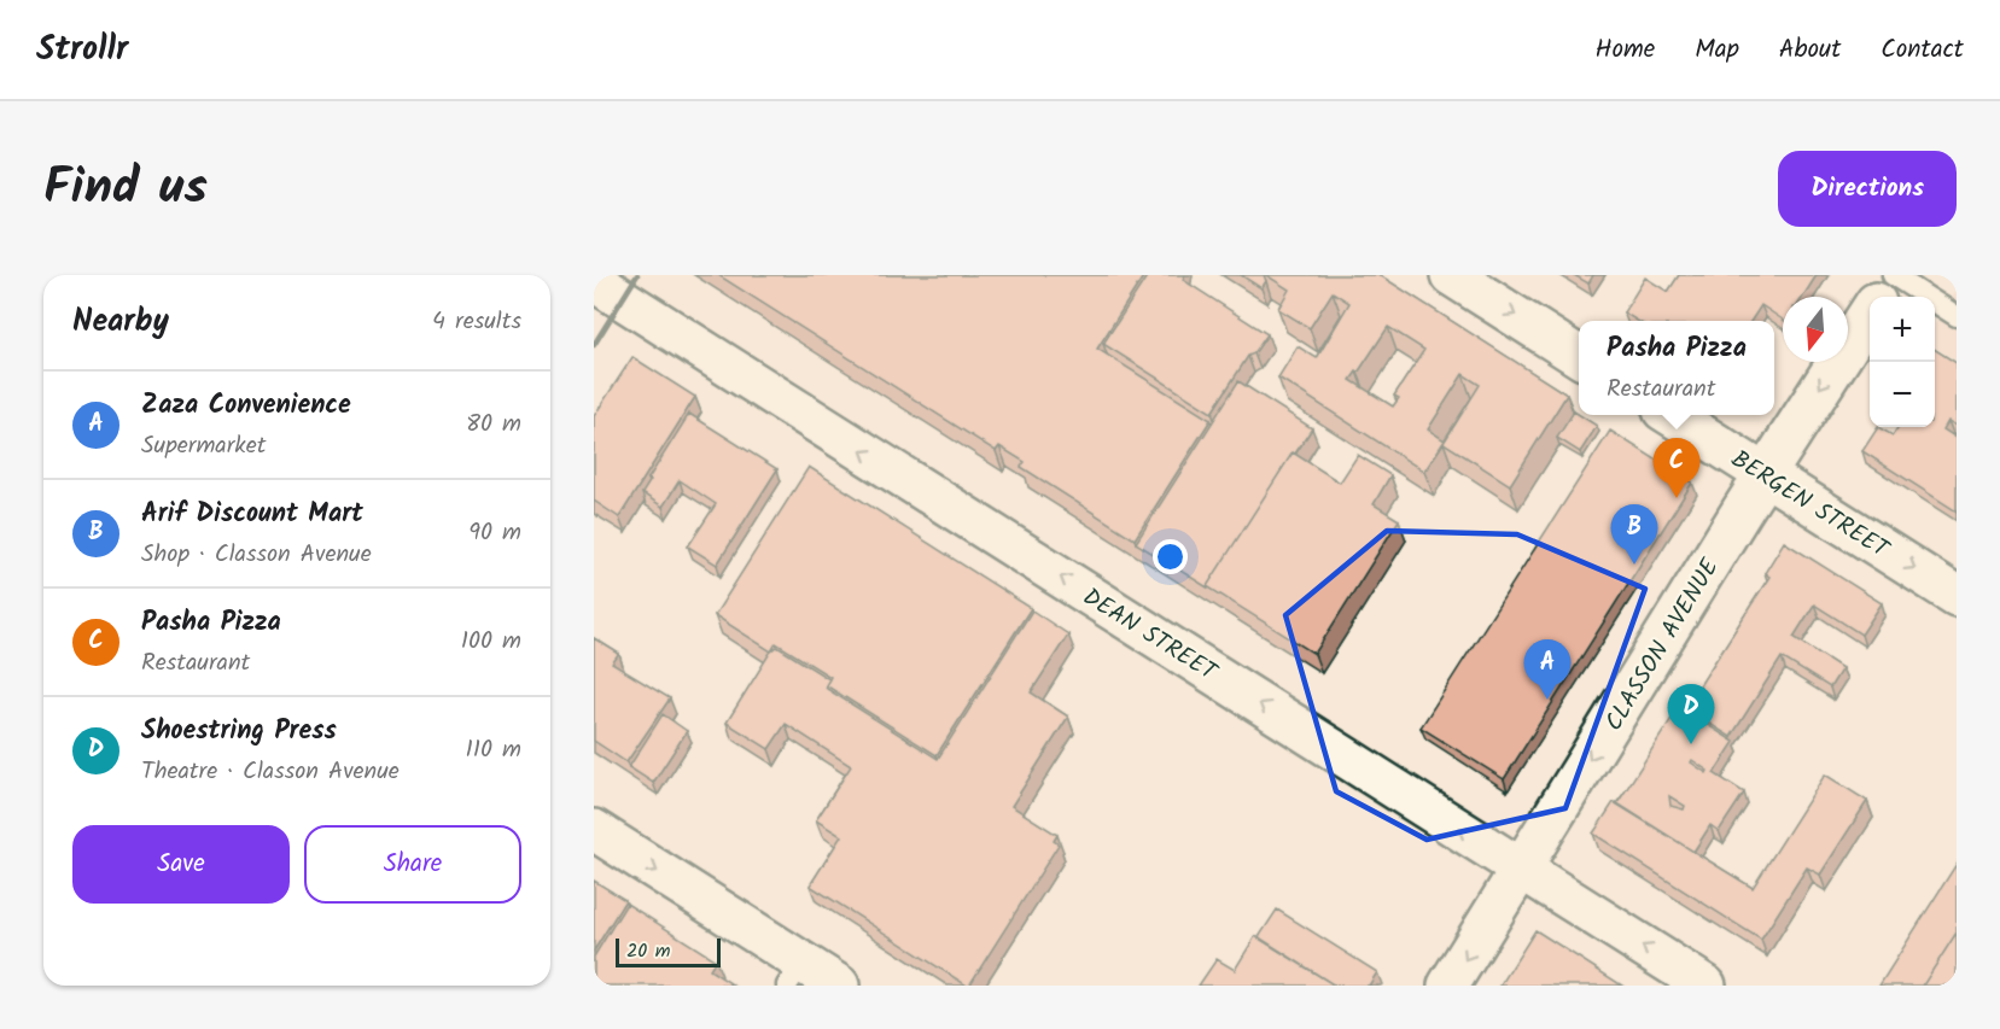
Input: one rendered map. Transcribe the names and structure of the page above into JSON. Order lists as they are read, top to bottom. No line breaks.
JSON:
{"streets":{"street":["BERGEN STREET","DEAN STREET","CLASSON AVENUE"]},"crossings":[["BERGEN STREET","CLASSON AVENUE"],["DEAN STREET","CLASSON AVENUE"]],"one_way":["BERGEN STREET","DEAN STREET","CLASSON AVENUE"],"scale_bar":"20 m","north":"bottom","page":{"header":"Strollr","nav":["Home","Map","About","Contact"],"title":"Find us","buttons":["Directions",["Save","Share"]],"heading":["Nearby","4 results"],"map_buttons":["+","−"],"popup":["Pasha Pizza","Restaurant"],"list":[{"mark":"A","name":"Zaza Convenience","note":"Supermarket","value":"80 m"},{"mark":"B","name":"Arif Discount Mart","note":"Shop · Classon Avenue","value":"90 m"},{"mark":"C","name":"Pasha Pizza","note":"Restaurant","value":"100 m"},{"mark":"D","name":"Shoestring Press","note":"Theatre · Classon Avenue","value":"110 m"}],"pins":["C","B","A","D"],"scale":"20 m"}}
